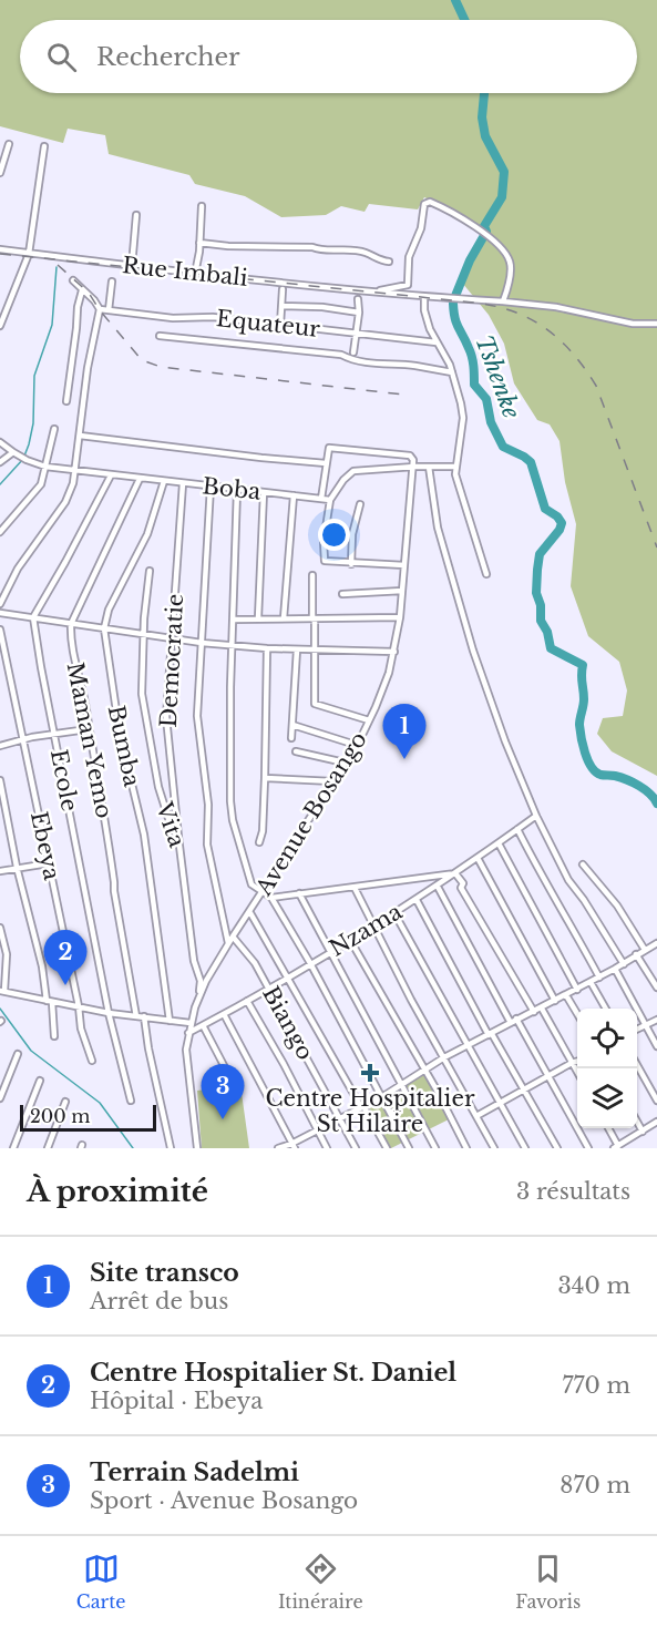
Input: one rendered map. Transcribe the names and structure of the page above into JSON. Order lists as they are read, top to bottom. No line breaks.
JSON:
{"streets":{"street":["Rue Imbali","Equateur","Boba","Democratie","Maman Yemo","Bumba","Ecole","Avenue Bosango","Vita","Ebeya","Nzama","Biango"]},"crossings":[["Boba","Democratie"],["Boba","Maman Yemo"],["Boba","Bumba"],["Democratie","Vita"],["Avenue Bosango","Vita"],["Avenue Bosango","Nzama"],["Avenue Bosango","Biango"],["Nzama","Biango"]],"water":["Tshenke"],"places":{"health":["Centre Hospitalier St Hilaire"]},"scale_bar":"200 m","page":{"search":"Rechercher","pins":["1","2","3"],"scale":"200 m","heading":["À proximité","3 résultats"],"list":[{"mark":"1","name":"Site transco","note":"Arrêt de bus","value":"340 m"},{"mark":"2","name":"Centre Hospitalier St. Daniel","note":"Hôpital · Ebeya","value":"770 m"},{"mark":"3","name":"Terrain Sadelmi","note":"Sport · Avenue Bosango","value":"870 m"}],"nav":["Carte","Itinéraire","Favoris"]}}
